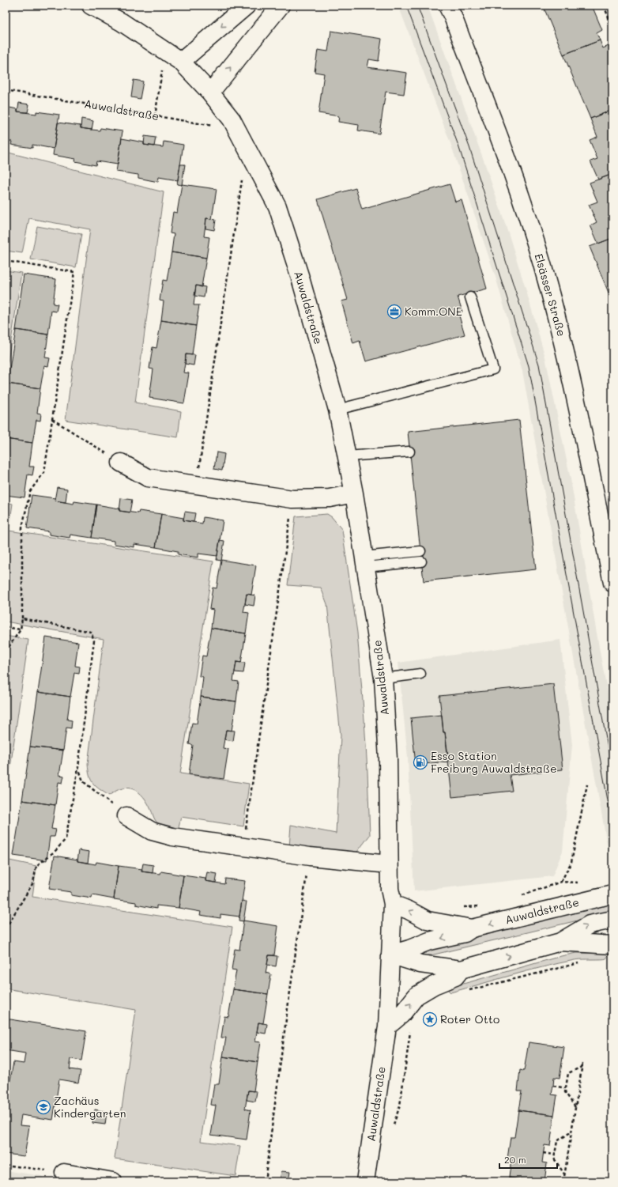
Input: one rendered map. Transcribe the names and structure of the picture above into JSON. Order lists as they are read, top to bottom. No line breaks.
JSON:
{"streets":{"street":["Auwaldstraße","Elsässer Straße"]},"places":{"office":["Komm.ONE"],"fuel station":["Esso Station Freiburg Auwaldstraße"],"place":["Roter Otto"],"school or university":["Zachäus Kindergarten"]},"scale_bar":"20 m"}
